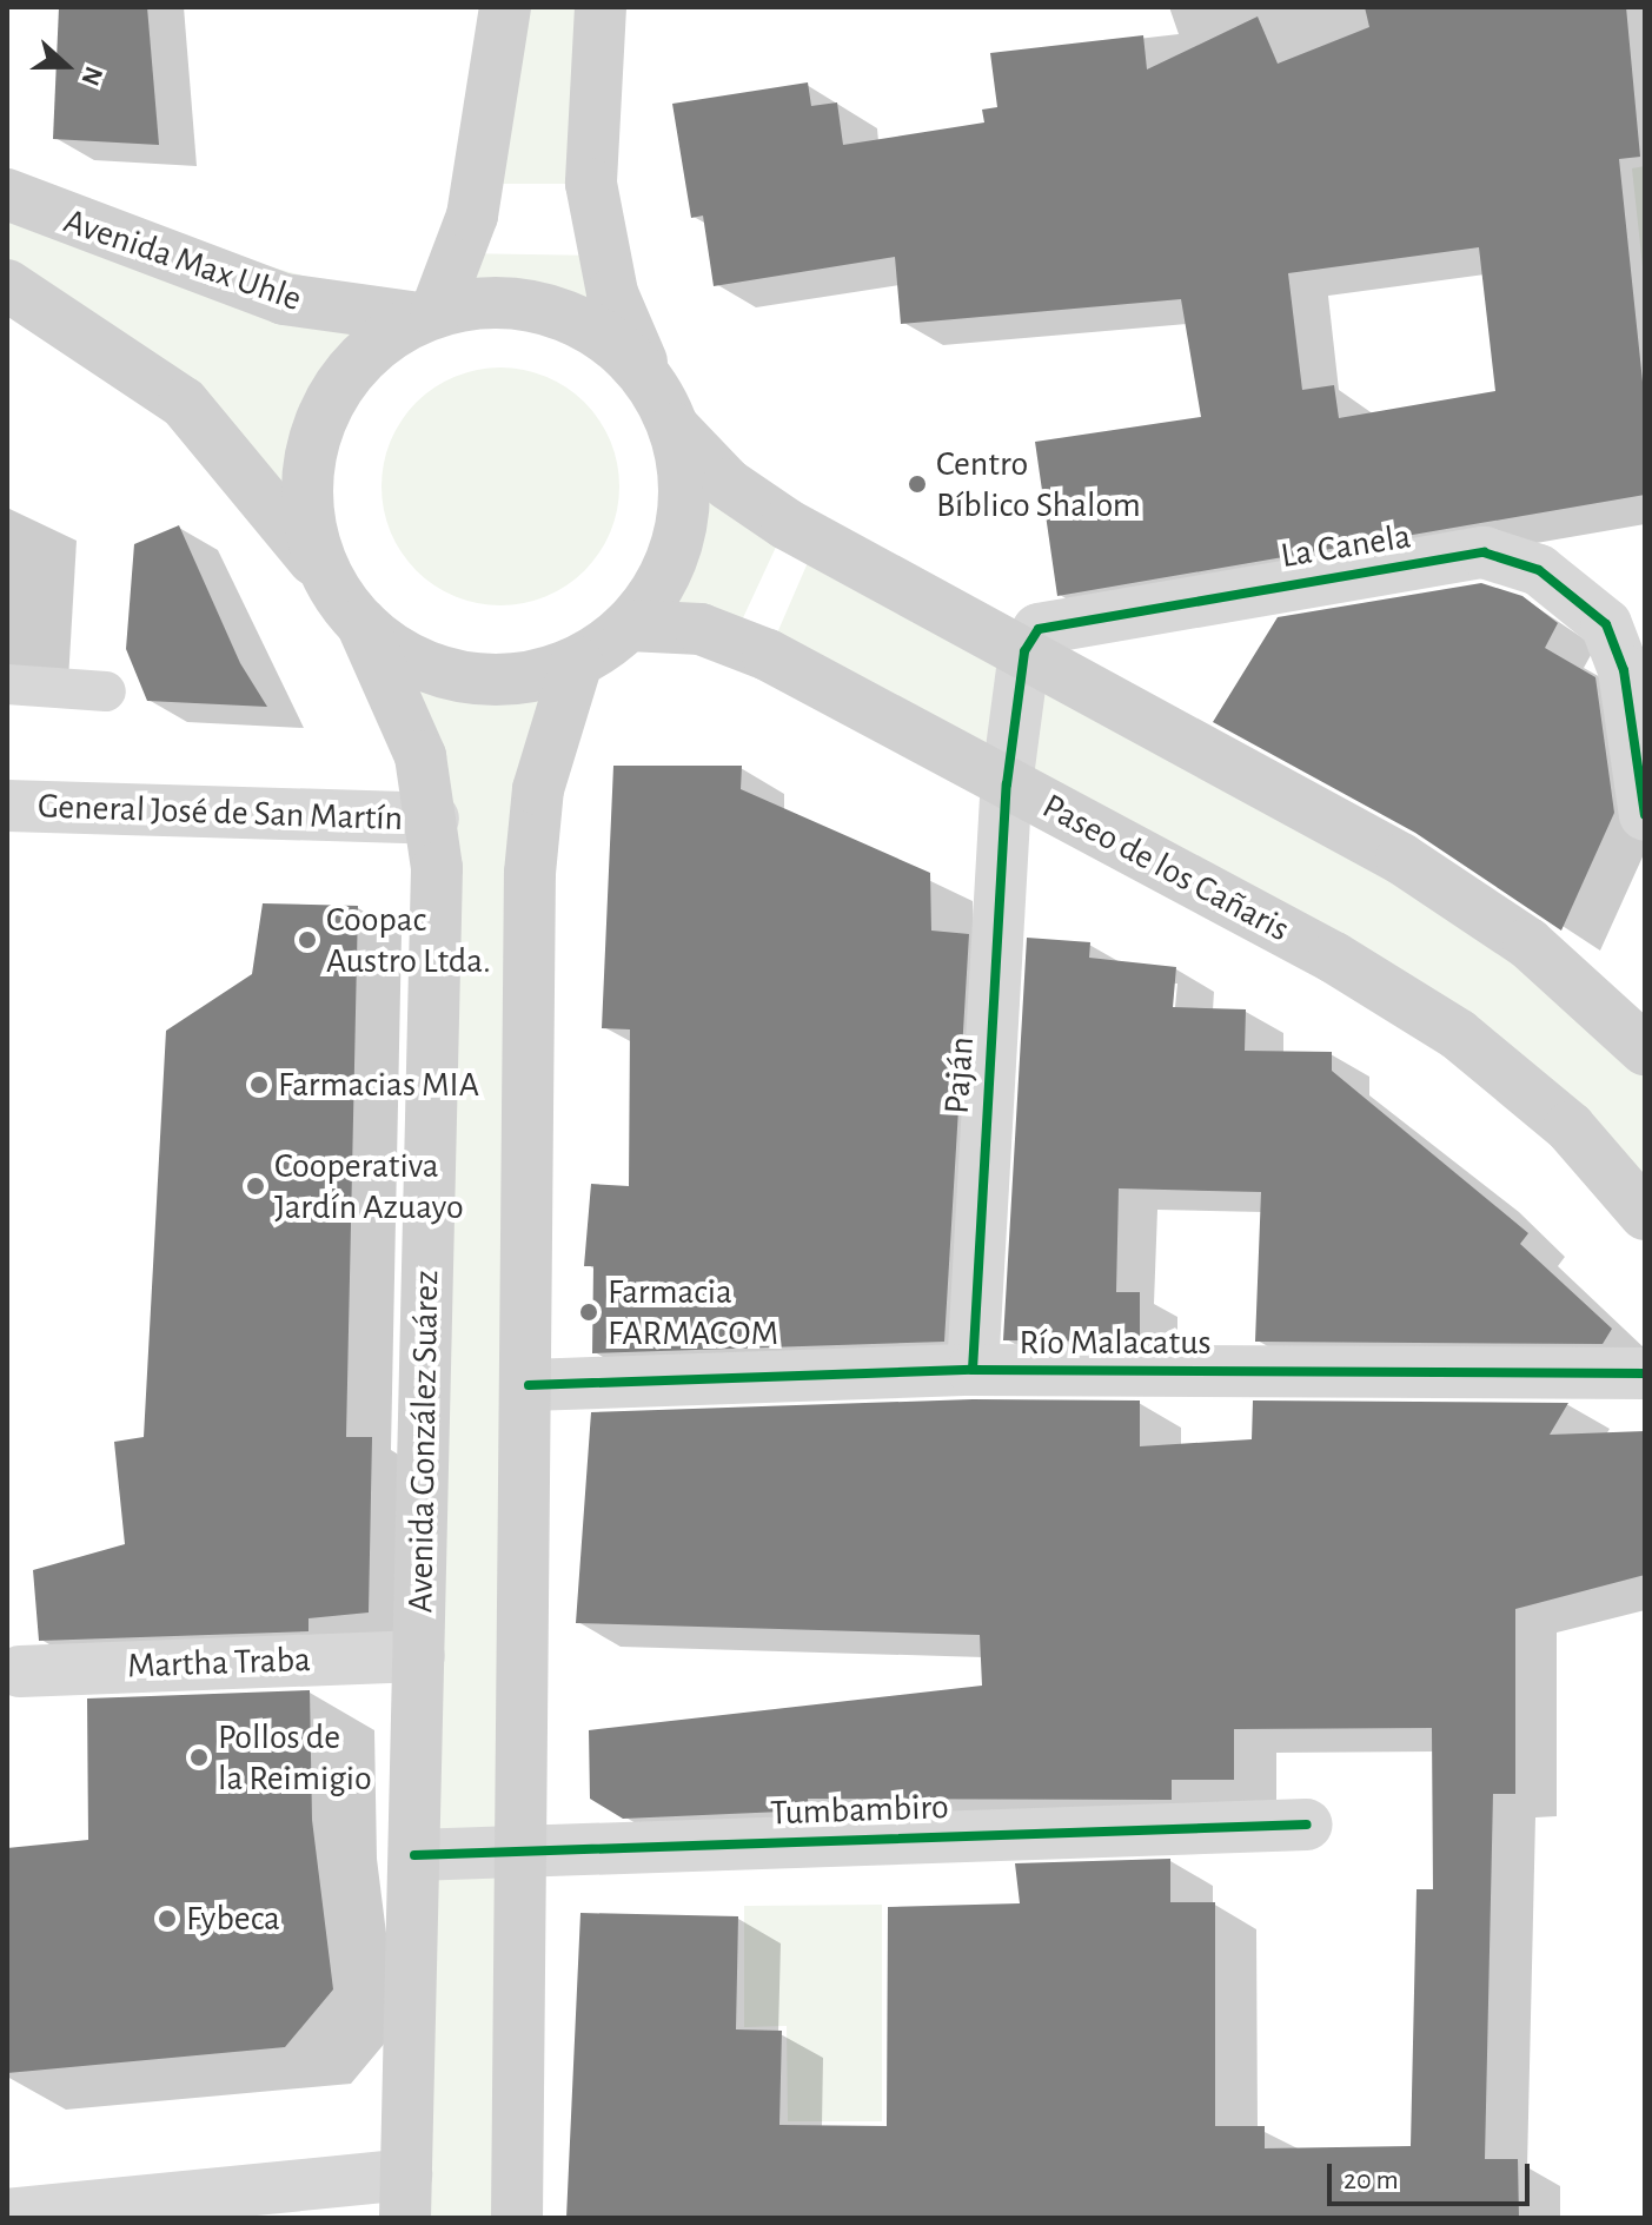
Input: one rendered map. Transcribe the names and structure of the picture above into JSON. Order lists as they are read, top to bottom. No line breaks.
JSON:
{"streets":{"main road":["Avenida Max Uhle","Paseo de los Cañaris","Avenida González Suárez"],"street":["La Canela","General José de San Martín","Paján","Río Malacatus","Martha Traba","Tumbambiro"]},"crossings":[["General José de San Martín","Avenida González Suárez"],["Paseo de los Cañaris","Paján"],["Paján","Río Malacatus"],["Avenida González Suárez","Martha Traba"],["Avenida González Suárez","Tumbambiro"]],"places":["Centro Bíblico Shalom","Coopac Austro Ltda.","Farmacias MIA","Cooperativa Jardín Azuayo","Farmacia FARMACOM","Pollos de la Reimigio","Fybeca"],"scale_bar":"20 m","north":"right"}
